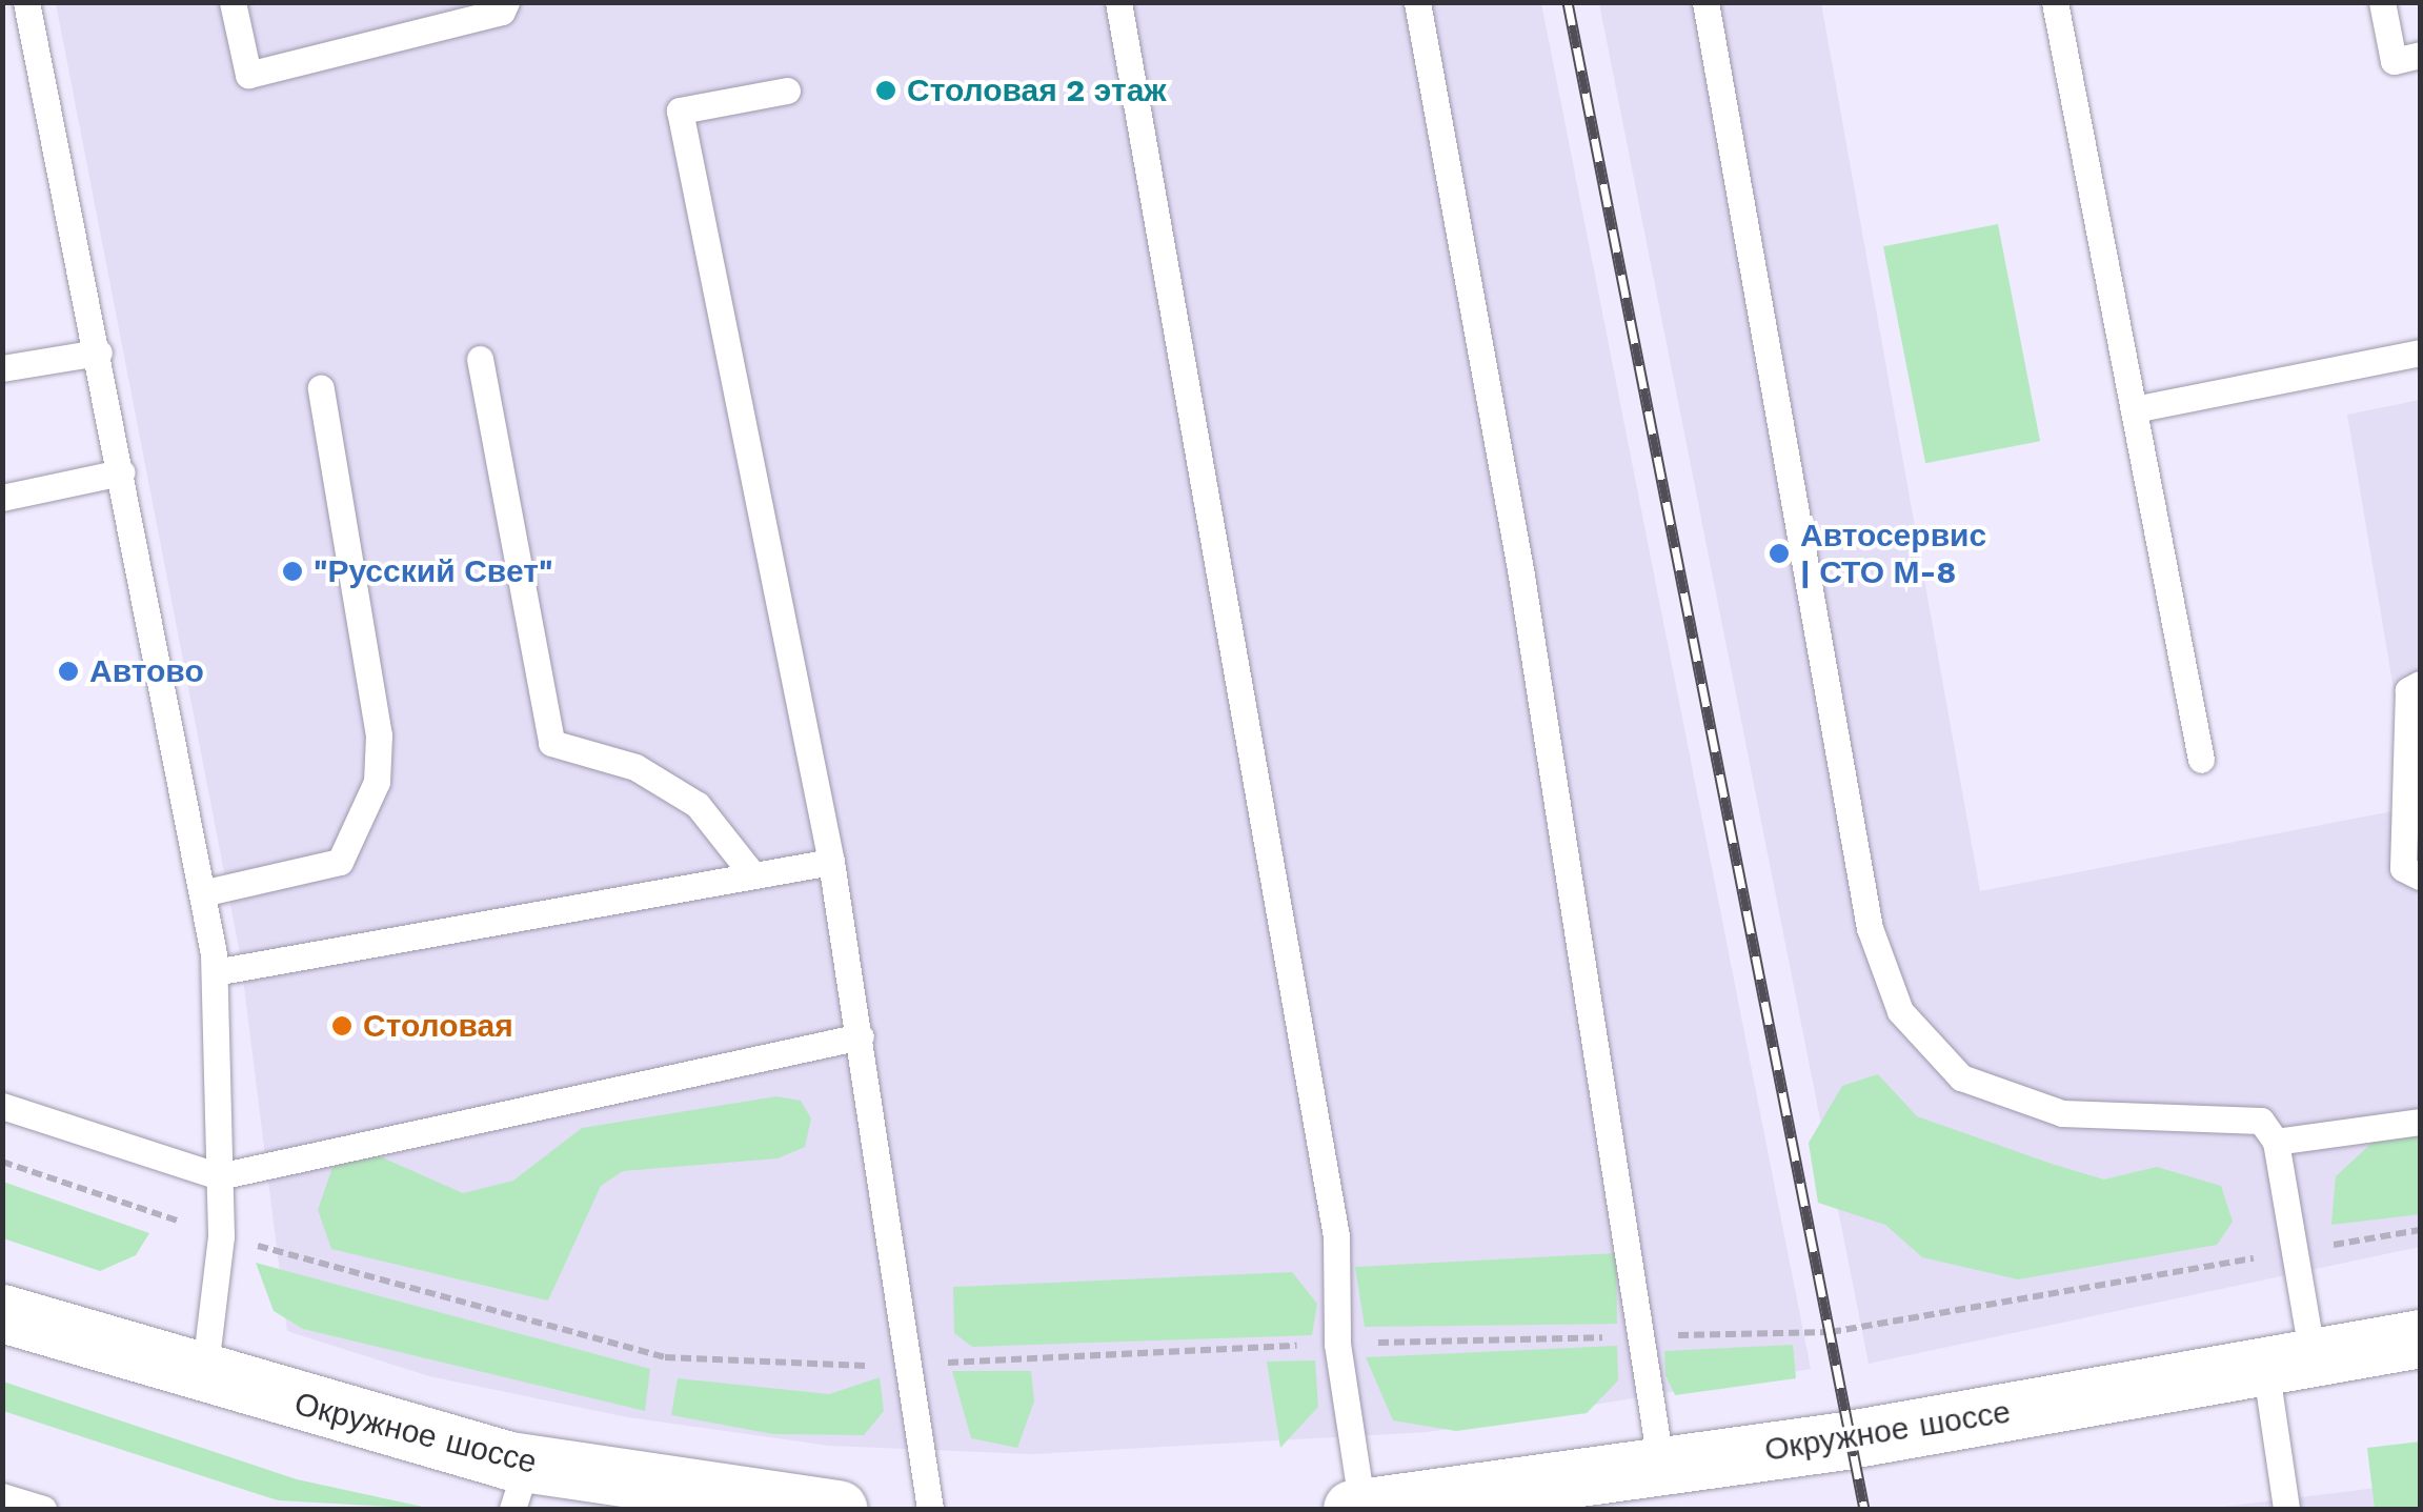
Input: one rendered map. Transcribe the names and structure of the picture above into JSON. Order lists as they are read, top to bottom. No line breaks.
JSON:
{"streets":{"main road":["Окружное шоссе"]},"places":["Столовая 2 этаж","Автосервис | СТО М-8","\"Русский Свет\"","Автово","Столовая"]}
